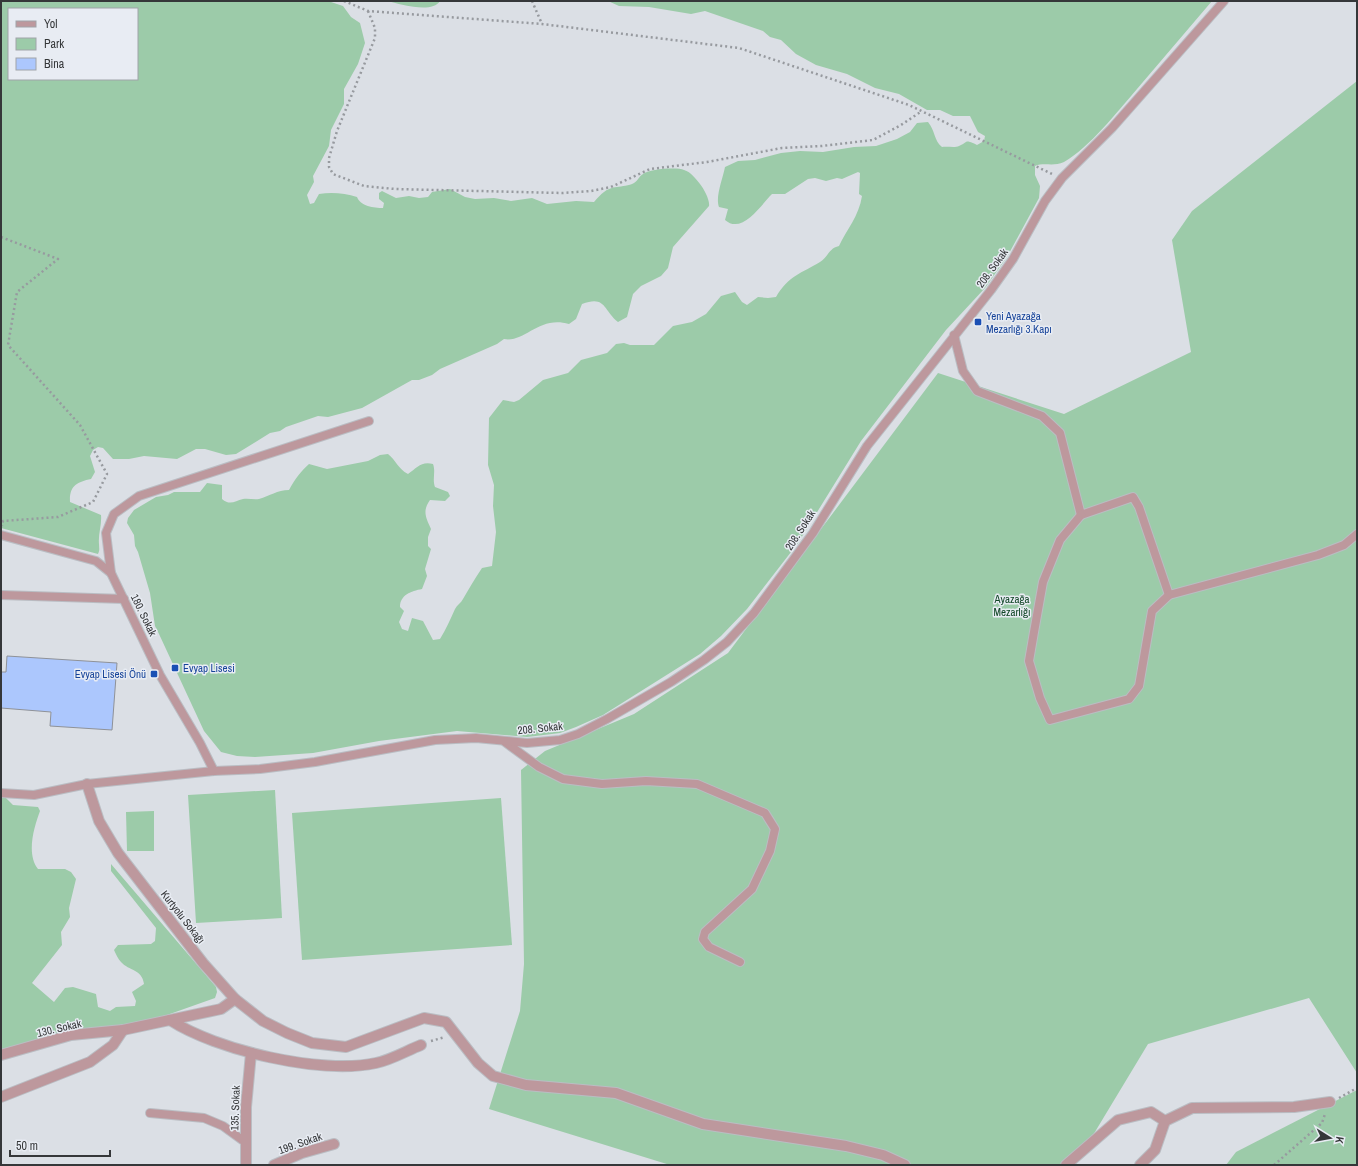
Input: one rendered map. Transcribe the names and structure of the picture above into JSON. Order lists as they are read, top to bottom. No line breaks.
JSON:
{"streets":{"street":["Kurtyolu Sokağı","130. Sokak","135. Sokak","199. Sokak"],"lane":["208. Sokak","180. Sokak"]},"crossings":[["208. Sokak","180. Sokak"],["208. Sokak","Kurtyolu Sokağı"]],"parks":["Ayazağa Mezarlığı"],"places":{"transit":["Yeni Ayazağa Mezarlığı 3.Kapı","Evyap Lisesi","Evyap Lisesi Önü"]},"legend":["Yol","Park","Bina"],"scale_bar":"50 m","north":"right"}
